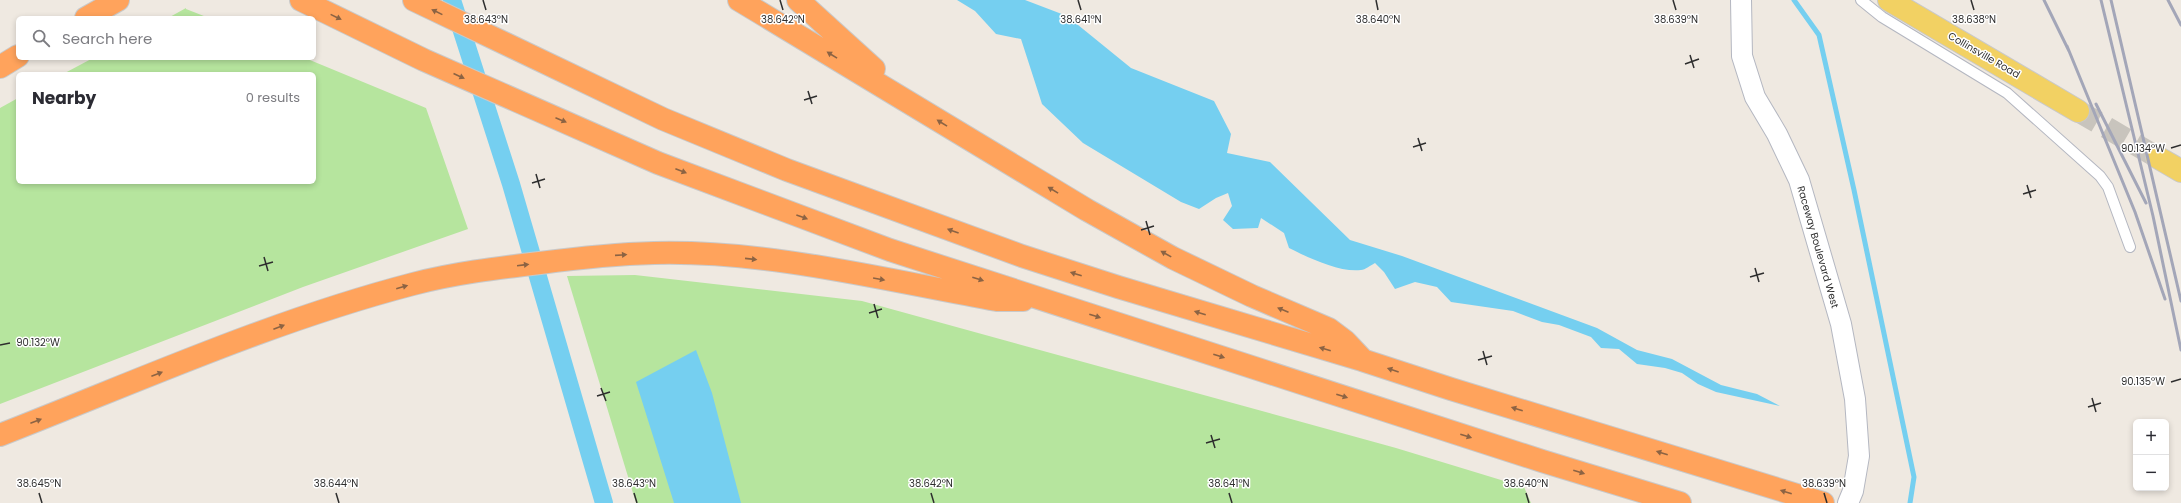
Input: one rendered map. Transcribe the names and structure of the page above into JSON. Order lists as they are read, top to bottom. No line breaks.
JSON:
{"streets":{"main road":["Collinsville Road"],"street":["Raceway Boulevard West"]},"page":{"search":"Search here","heading":["Nearby","0 results"],"map_buttons":["+","−"]},"coordinates":["38.641°N","38.640°N","38.639°N","38.638°N","38.643°N","38.642°N","90.134°W","90.132°W","90.135°W","38.645°N","38.644°N"]}
